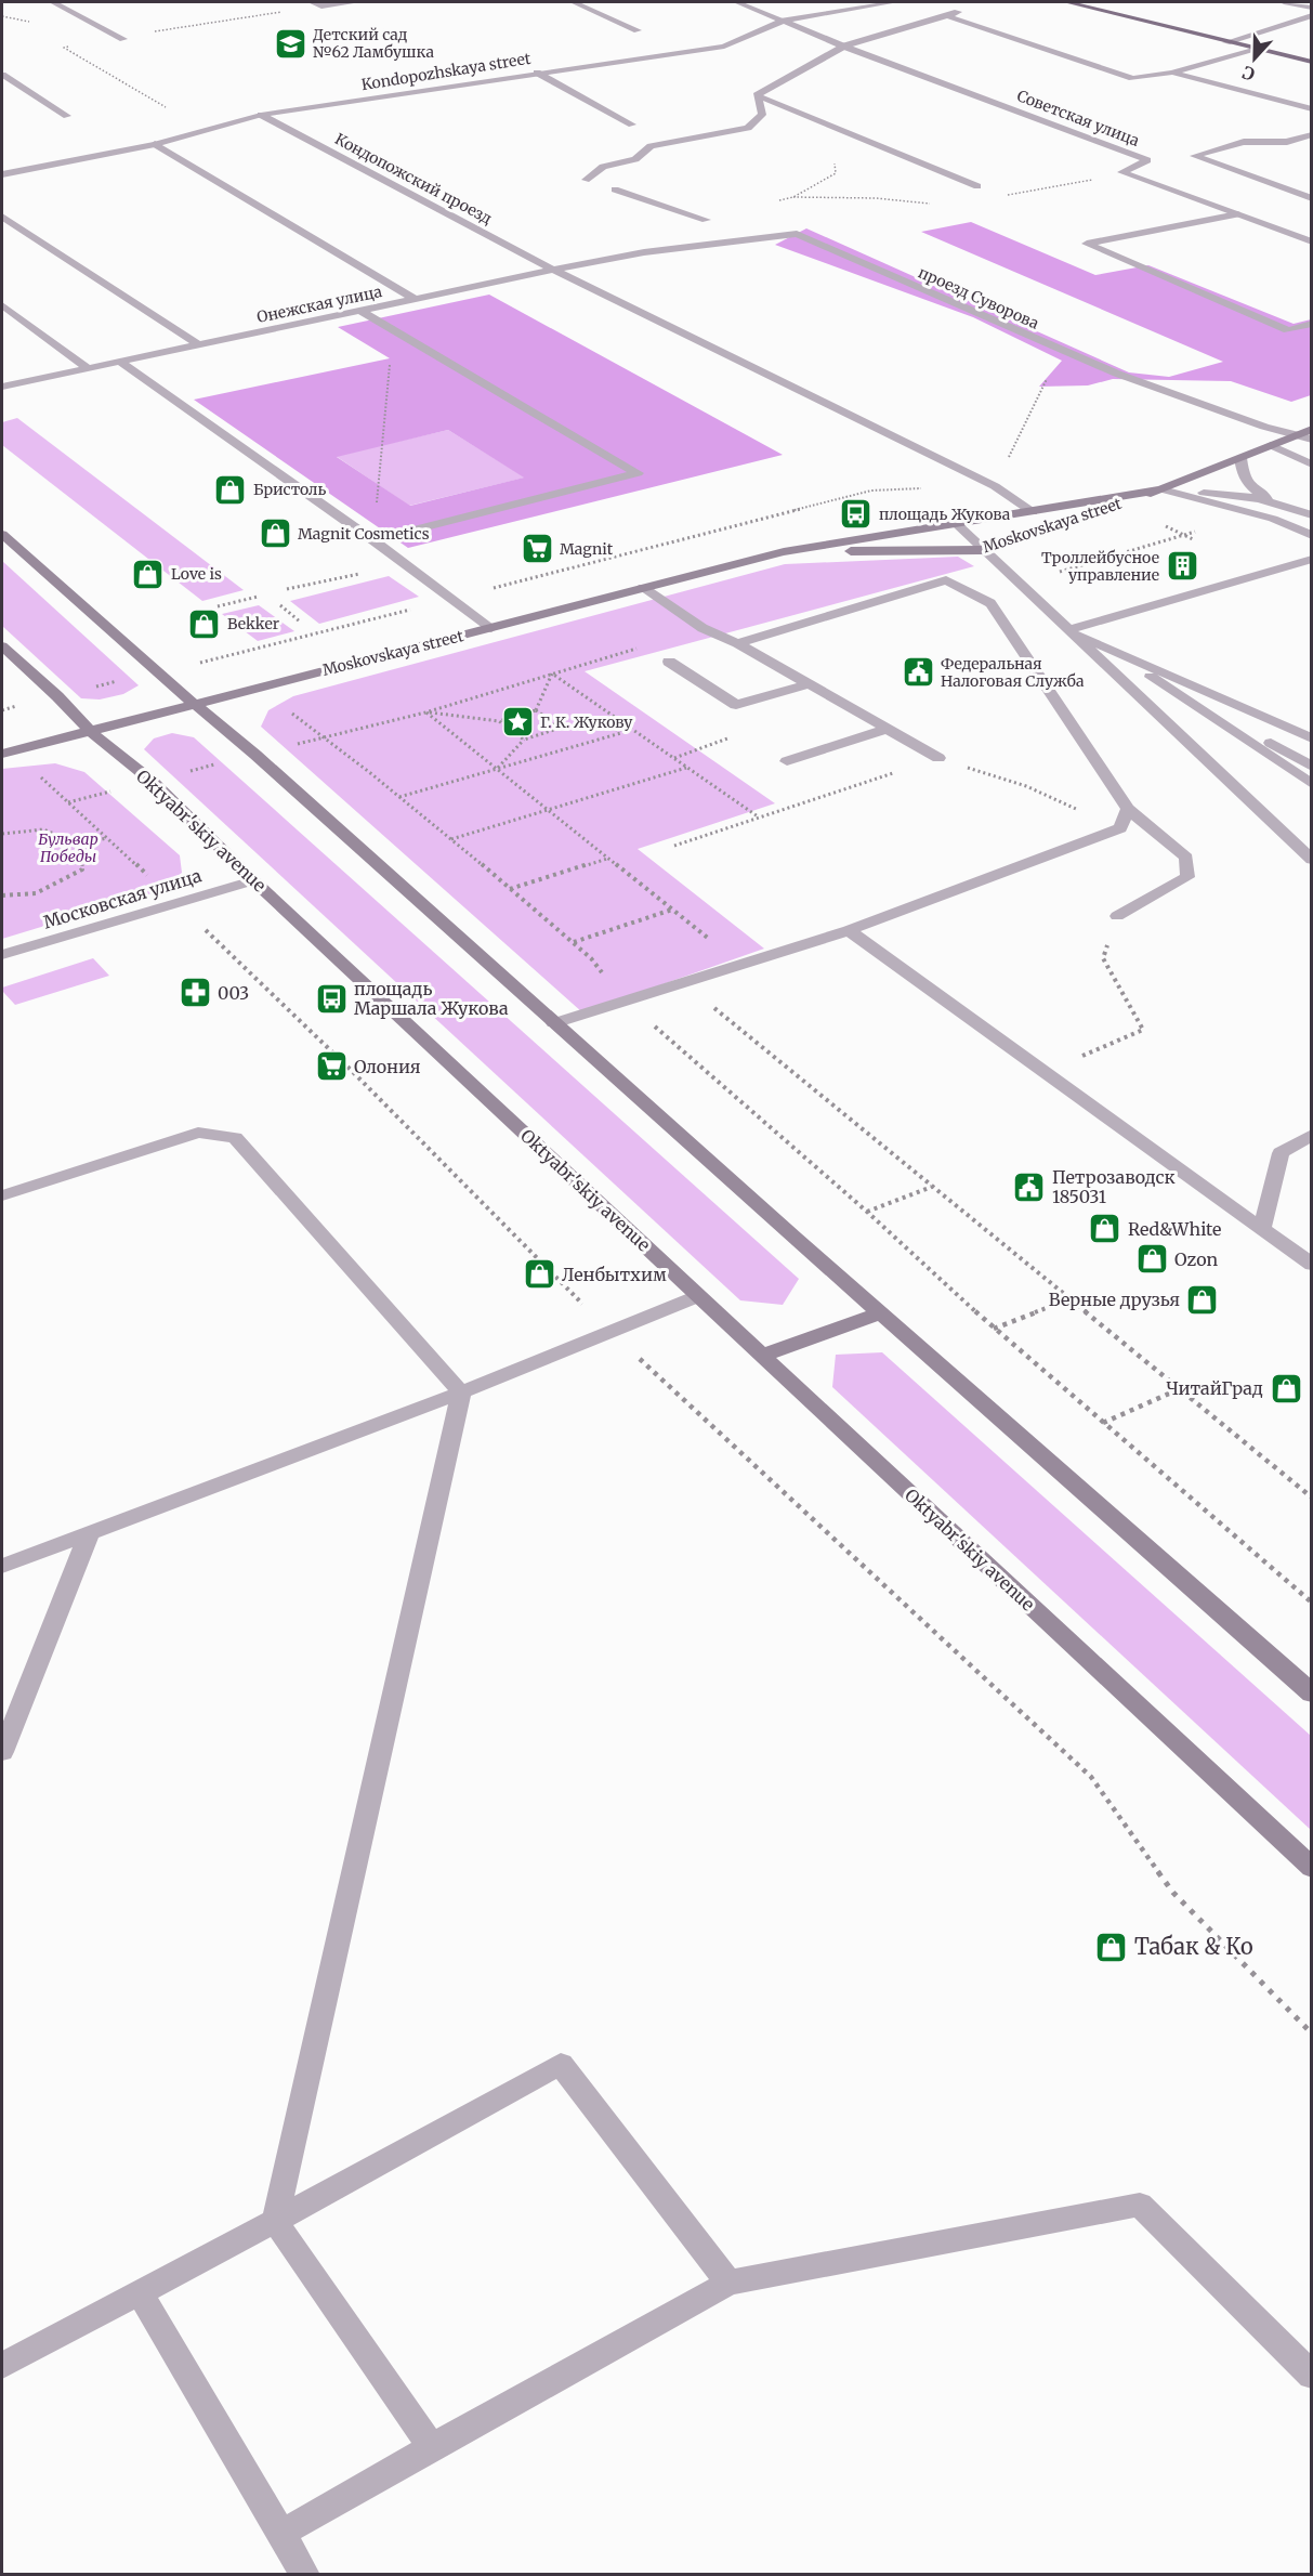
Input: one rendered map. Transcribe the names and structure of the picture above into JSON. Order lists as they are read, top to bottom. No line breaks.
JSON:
{"streets":{"main road":["Moskovskaya street","Oktyabr'skiy avenue"],"street":["Kondopozhskaya street","Советская улица","Кондопожский проезд","проезд Суворова","Онежская улица","Московская улица"]},"crossings":[["Kondopozhskaya street","Советская улица"],["Kondopozhskaya street","Кондопожский проезд"],["Кондопожский проезд","Онежская улица"],["Кондопожский проезд","Moskovskaya street"],["проезд Суворова","Онежская улица"],["проезд Суворова","Moskovskaya street"],["Moskovskaya street","Oktyabr'skiy avenue"],["Oktyabr'skiy avenue","Московская улица"]],"parks":["Бульвар Победы"],"places":{"school or university":["Детский сад №62 Ламбушка"],"shop":["Бристоль","Magnit Cosmetics","Love is","Bekker","Red&White","Ozon","Ленбытхим","Верные друзья","ЧитайГрад","Табак & Ко"],"bus stop":["площадь Жукова","площадь Маршала Жукова"],"supermarket":["Magnit","Олония"],"building":["Троллейбусное управление"],"public building":["Федеральная Налоговая Служба","Петрозаводск 185031"],"place":["Г. К. Жукову"],"pharmacy":["003"]},"north":"bottom"}
